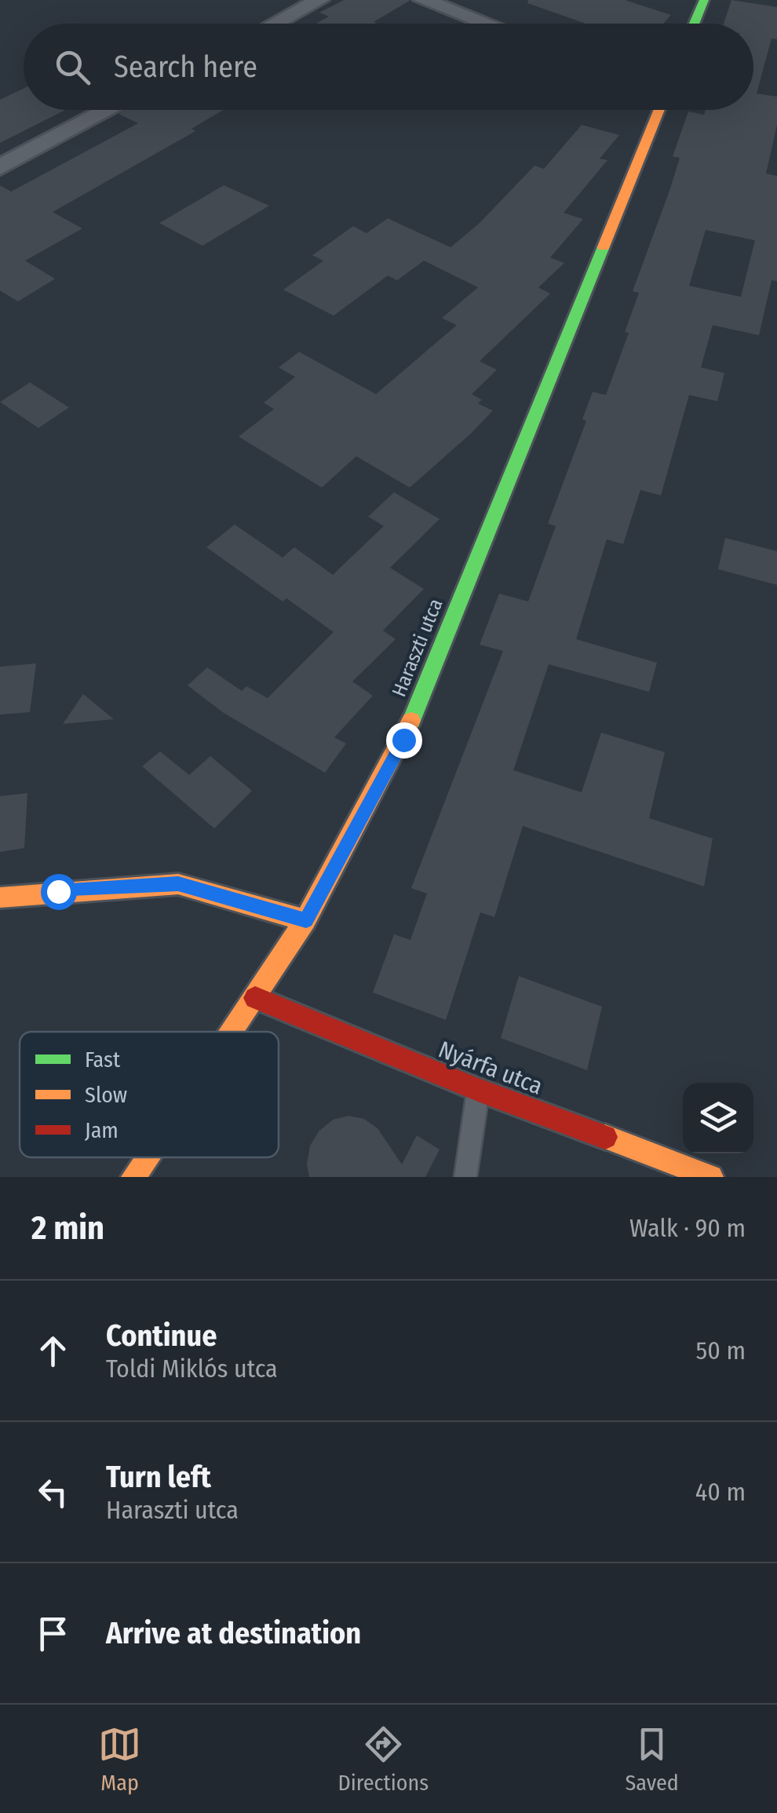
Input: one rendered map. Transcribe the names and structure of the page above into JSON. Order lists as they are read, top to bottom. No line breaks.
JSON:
{"streets":{"main road":["Haraszti utca","Nyárfa utca"]},"crossings":[["Haraszti utca","Nyárfa utca"]],"legend":["Fast","Slow","Jam"],"page":{"search":"Search here","heading":["2 min","Walk · 90 m"],"list":[["Continue","Toldi Miklós utca","50 m"],["Turn left","Haraszti utca","40 m"],"Arrive at destination"],"nav":["Map","Directions","Saved"]}}
